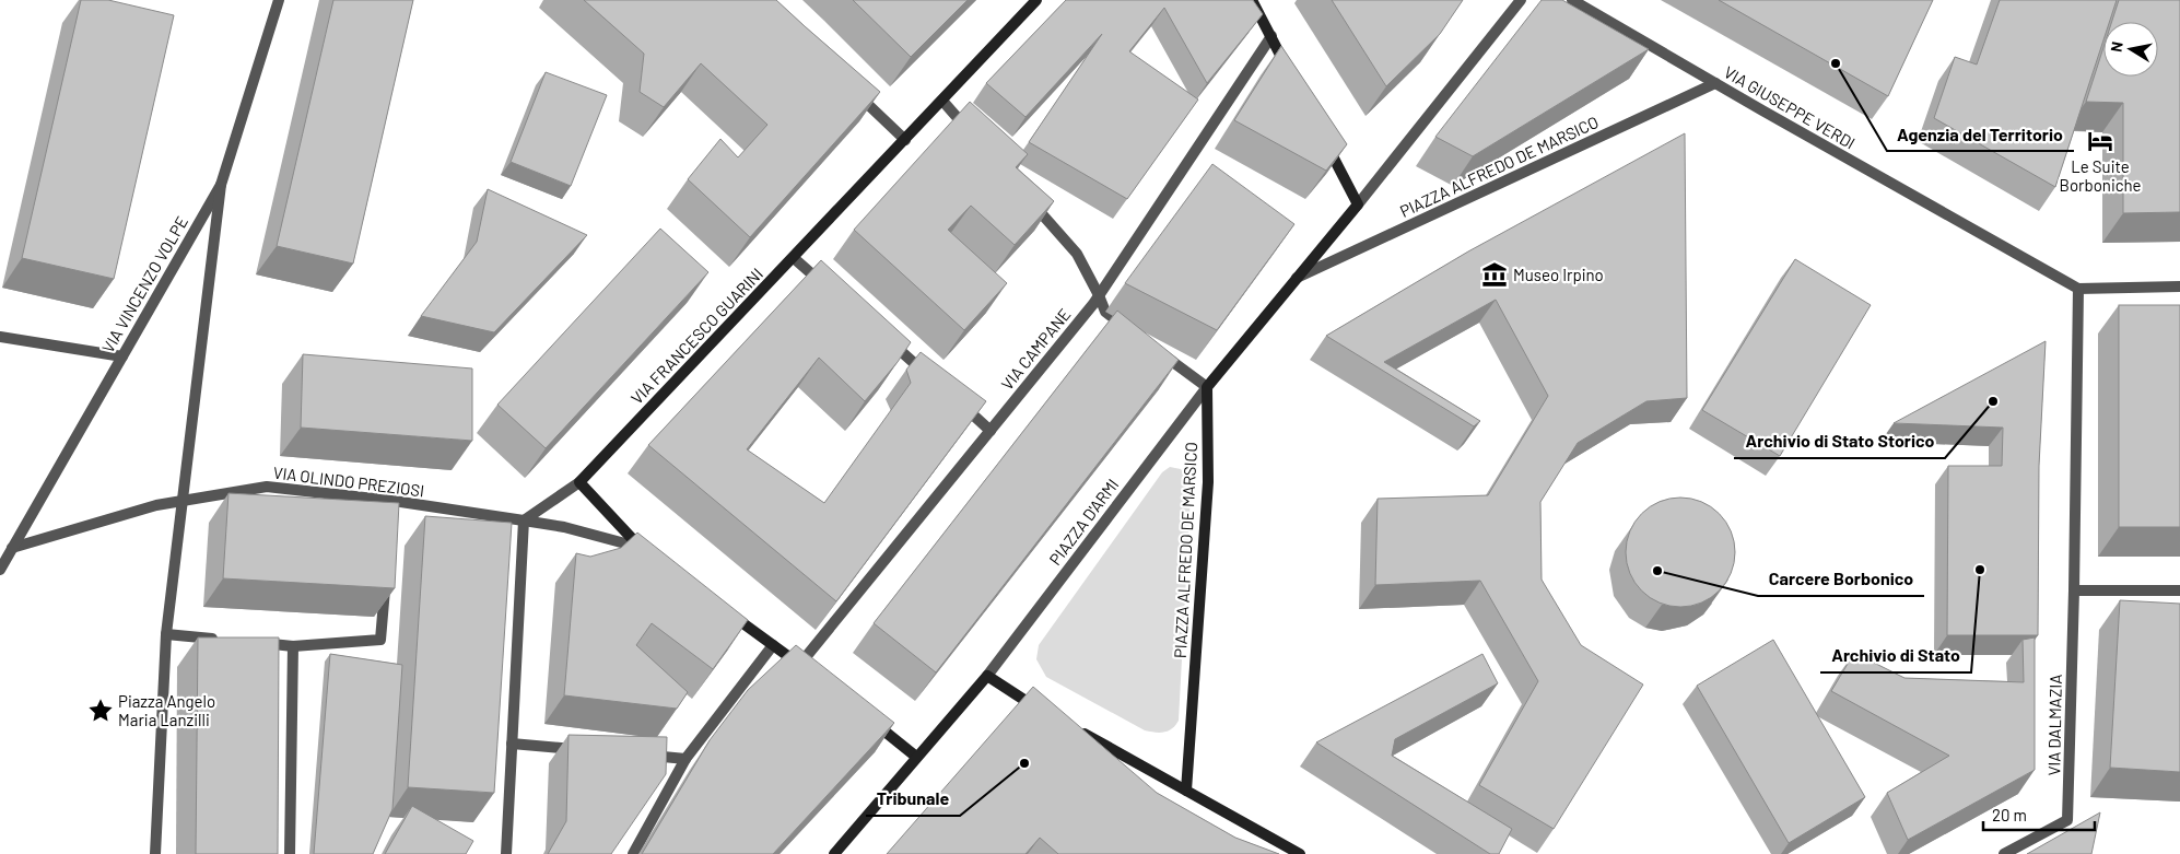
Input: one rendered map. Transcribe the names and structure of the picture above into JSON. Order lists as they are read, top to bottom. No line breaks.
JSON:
{"streets":{"street":["VIA GIUSEPPE VERDI","PIAZZA ALFREDO DE MARSICO","VIA VINCENZO VOLPE","VIA FRANCESCO GUARINI","VIA CAMPANE","VIA OLINDO PREZIOSI","PIAZZA D'ARMI","VIA DALMAZIA"]},"crossings":[["VIA GIUSEPPE VERDI","PIAZZA ALFREDO DE MARSICO"],["VIA GIUSEPPE VERDI","VIA DALMAZIA"],["PIAZZA ALFREDO DE MARSICO","PIAZZA D'ARMI"],["VIA VINCENZO VOLPE","VIA OLINDO PREZIOSI"],["VIA FRANCESCO GUARINI","VIA OLINDO PREZIOSI"]],"places":{"other":["Agenzia del Territorio","Archivio di Stato Storico","Archivio di Stato","Carcere Borbonico","Tribunale"],"hotel":["Le Suite Borboniche"],"museum":["Museo Irpino"],"place":["Piazza Angelo Maria Lanzilli"]},"scale_bar":"20 m","north":"left"}
